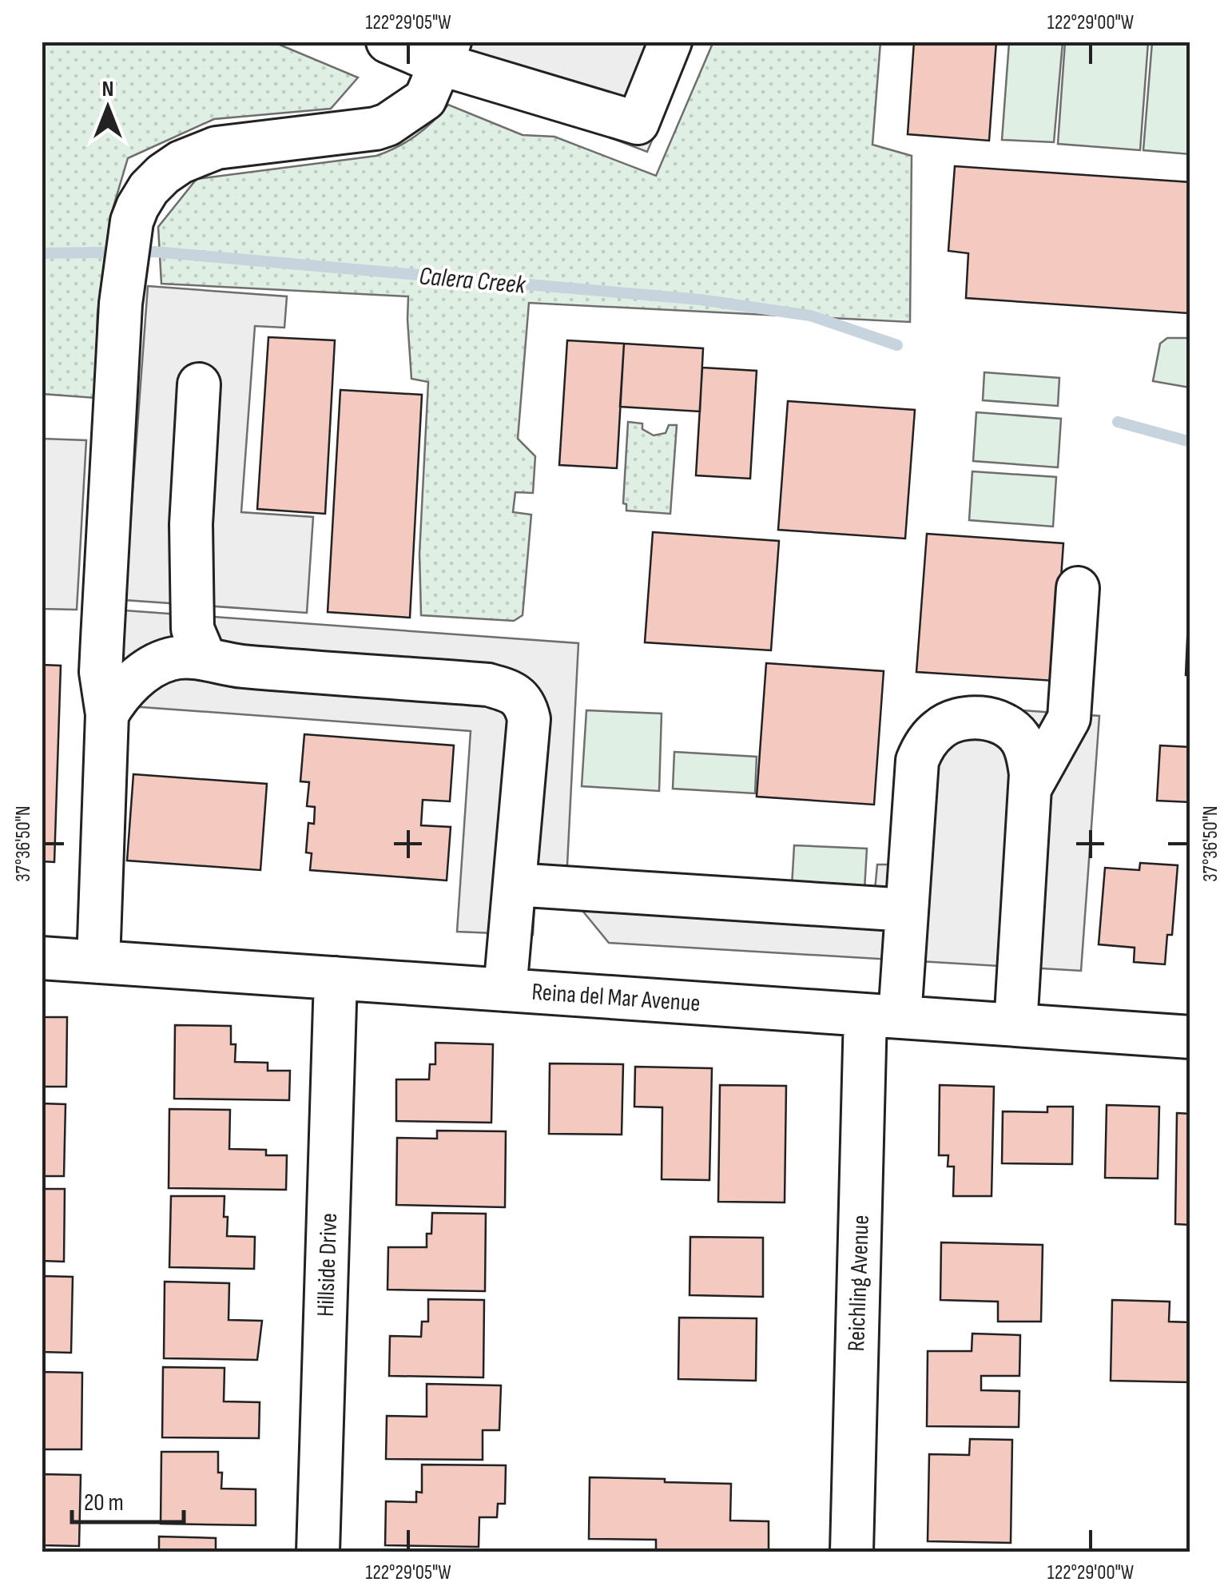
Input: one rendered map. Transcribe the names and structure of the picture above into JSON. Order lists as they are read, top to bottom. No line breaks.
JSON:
{"streets":{"street":["Reina del Mar Avenue","Hillside Drive","Reichling Avenue"]},"crossings":[["Reina del Mar Avenue","Hillside Drive"],["Reina del Mar Avenue","Reichling Avenue"]],"water":["Calera Creek"],"scale_bar":"20 m","north":"top","coordinates":["122°29'05\"W","122°29'00\"W","37°36'50\"N"]}
